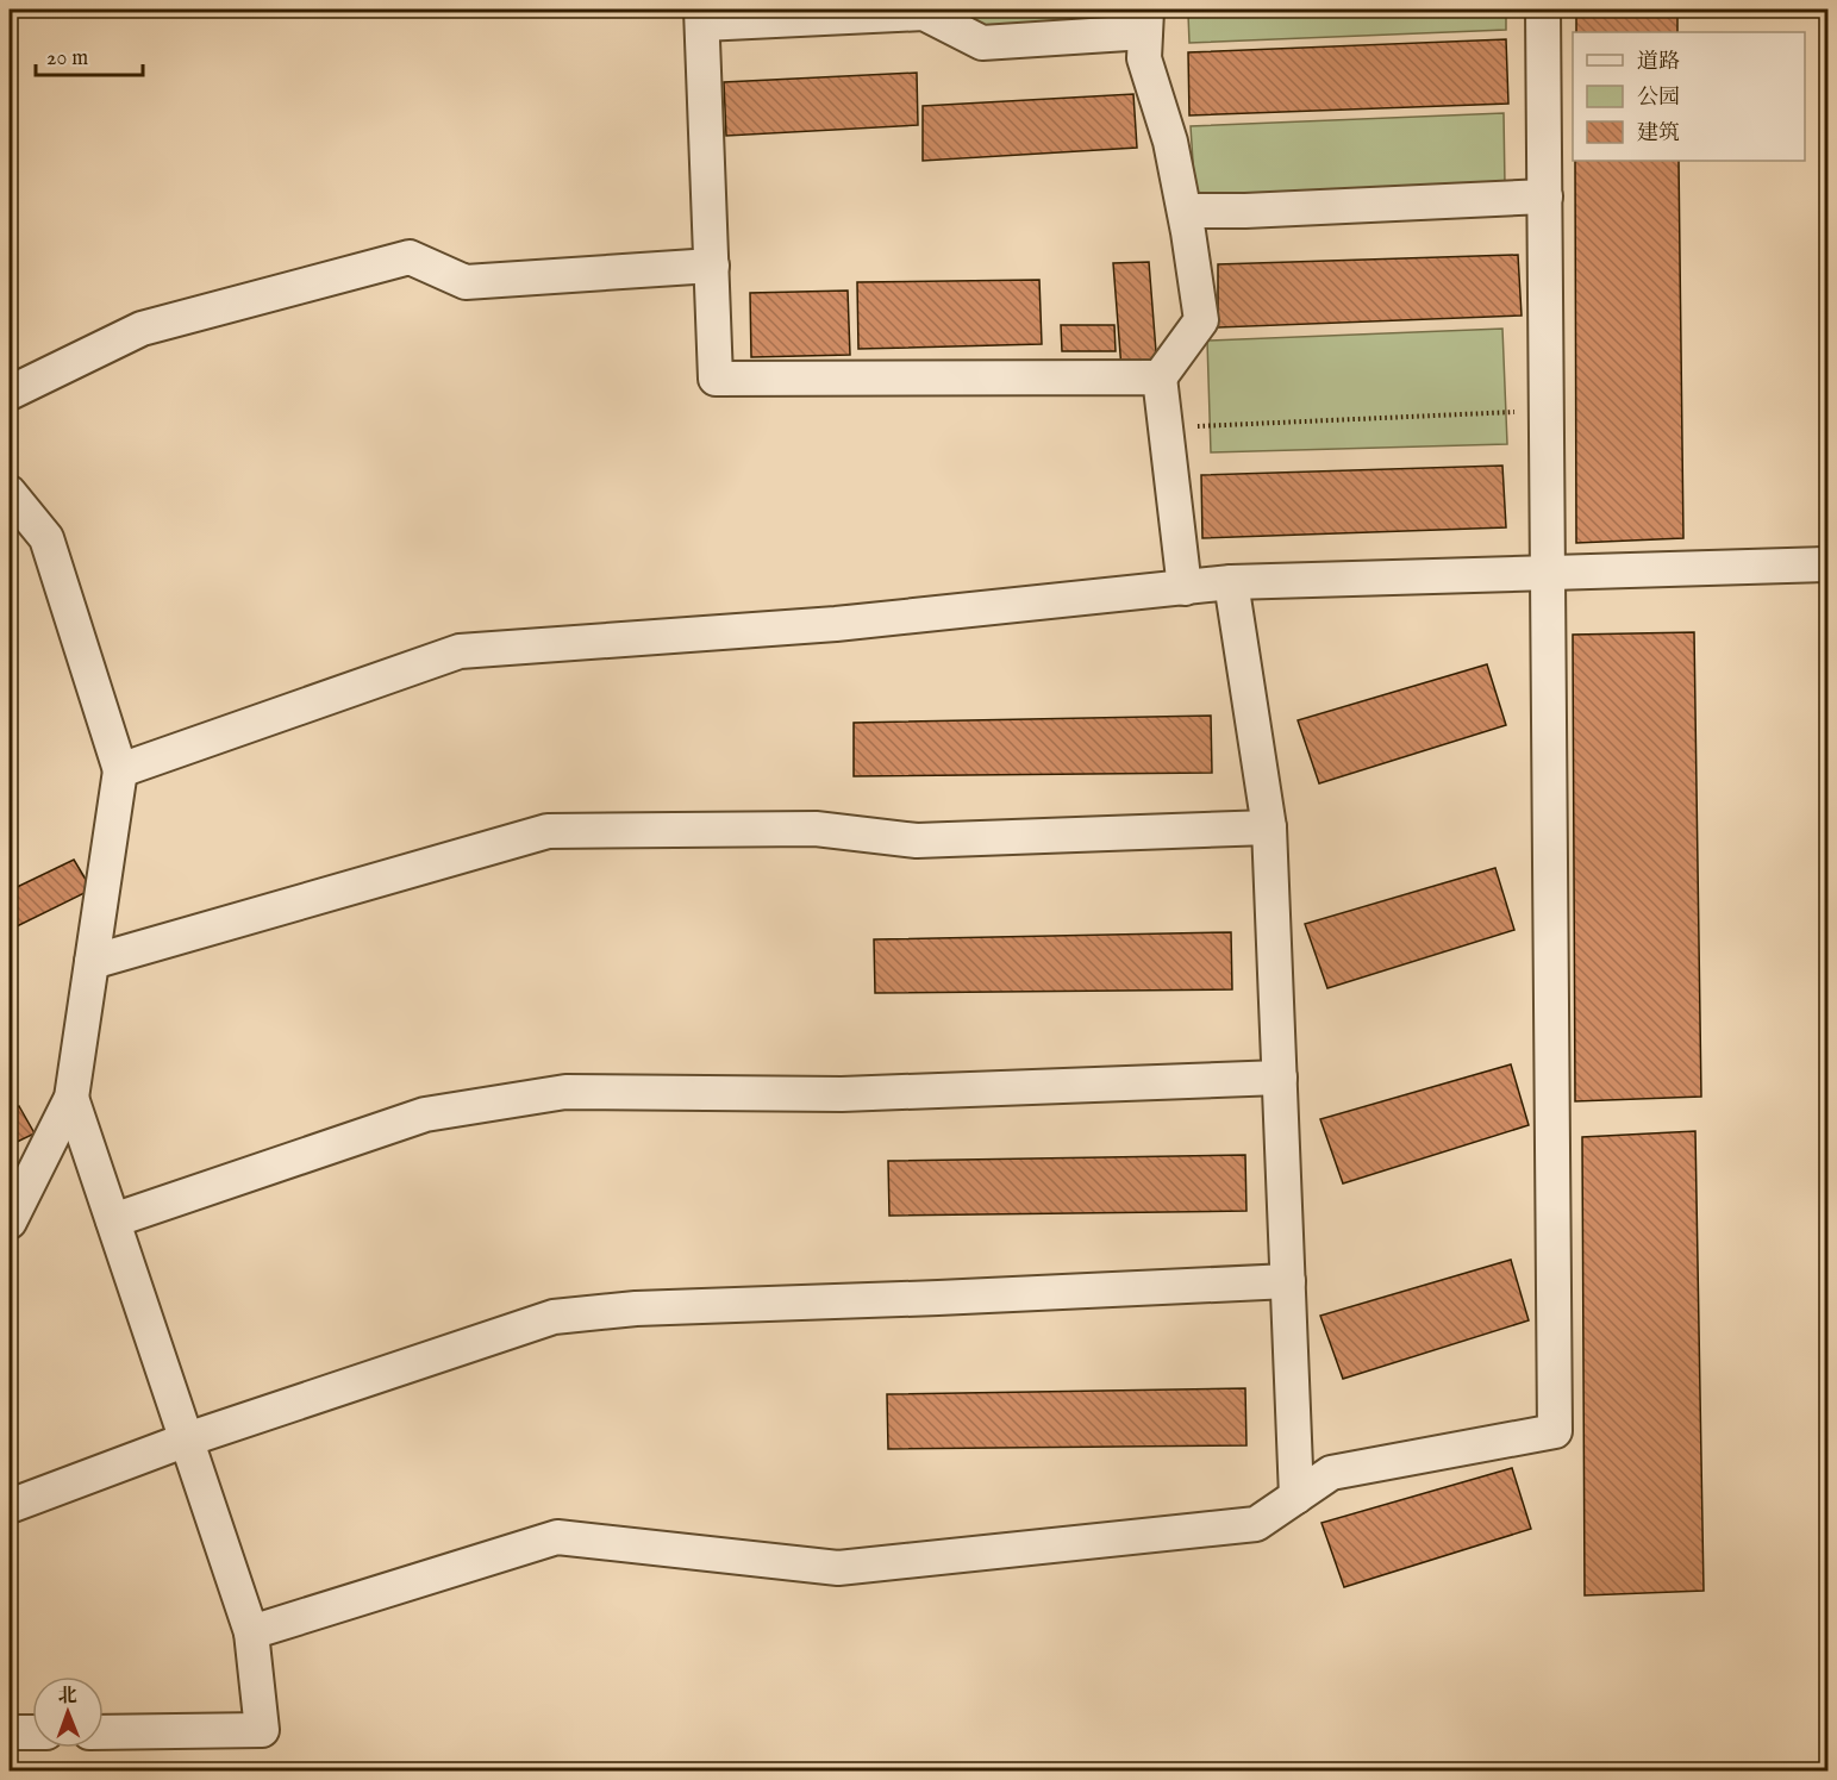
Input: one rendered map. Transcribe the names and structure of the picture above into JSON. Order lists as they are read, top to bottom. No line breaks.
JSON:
{"legend":["道路","公园","建筑"],"scale_bar":"20 m","north":"top"}
